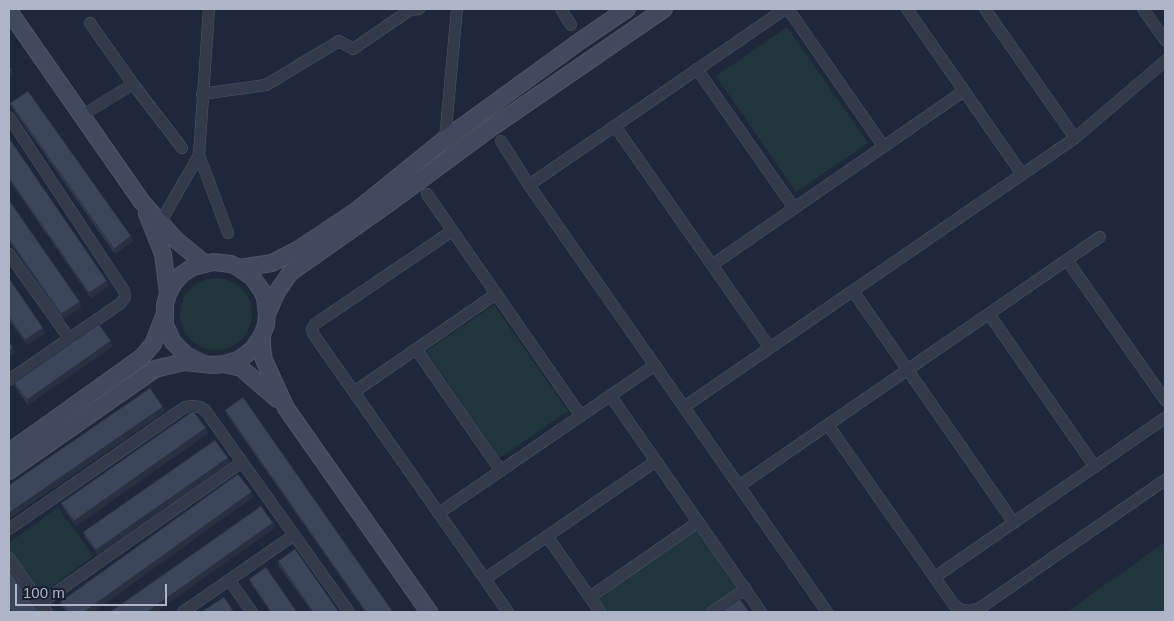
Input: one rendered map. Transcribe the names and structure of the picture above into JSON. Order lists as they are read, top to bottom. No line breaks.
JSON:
{"scale_bar":"100 m"}
